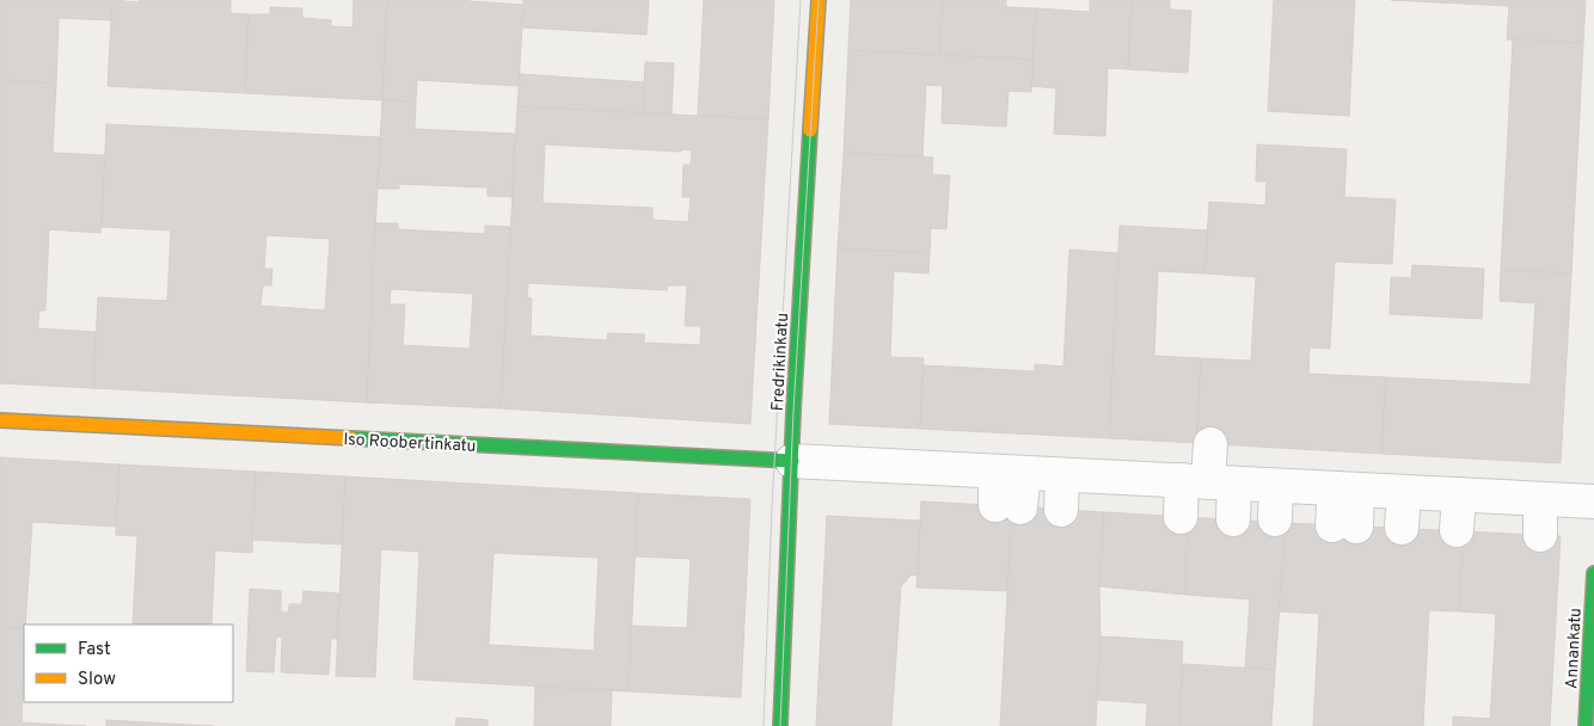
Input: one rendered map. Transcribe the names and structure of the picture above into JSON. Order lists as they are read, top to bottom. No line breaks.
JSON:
{"streets":{"street":["Fredrikinkatu","Iso Roobertinkatu","Annankatu"]},"crossings":[["Fredrikinkatu","Iso Roobertinkatu"]],"legend":["Fast","Slow"]}
